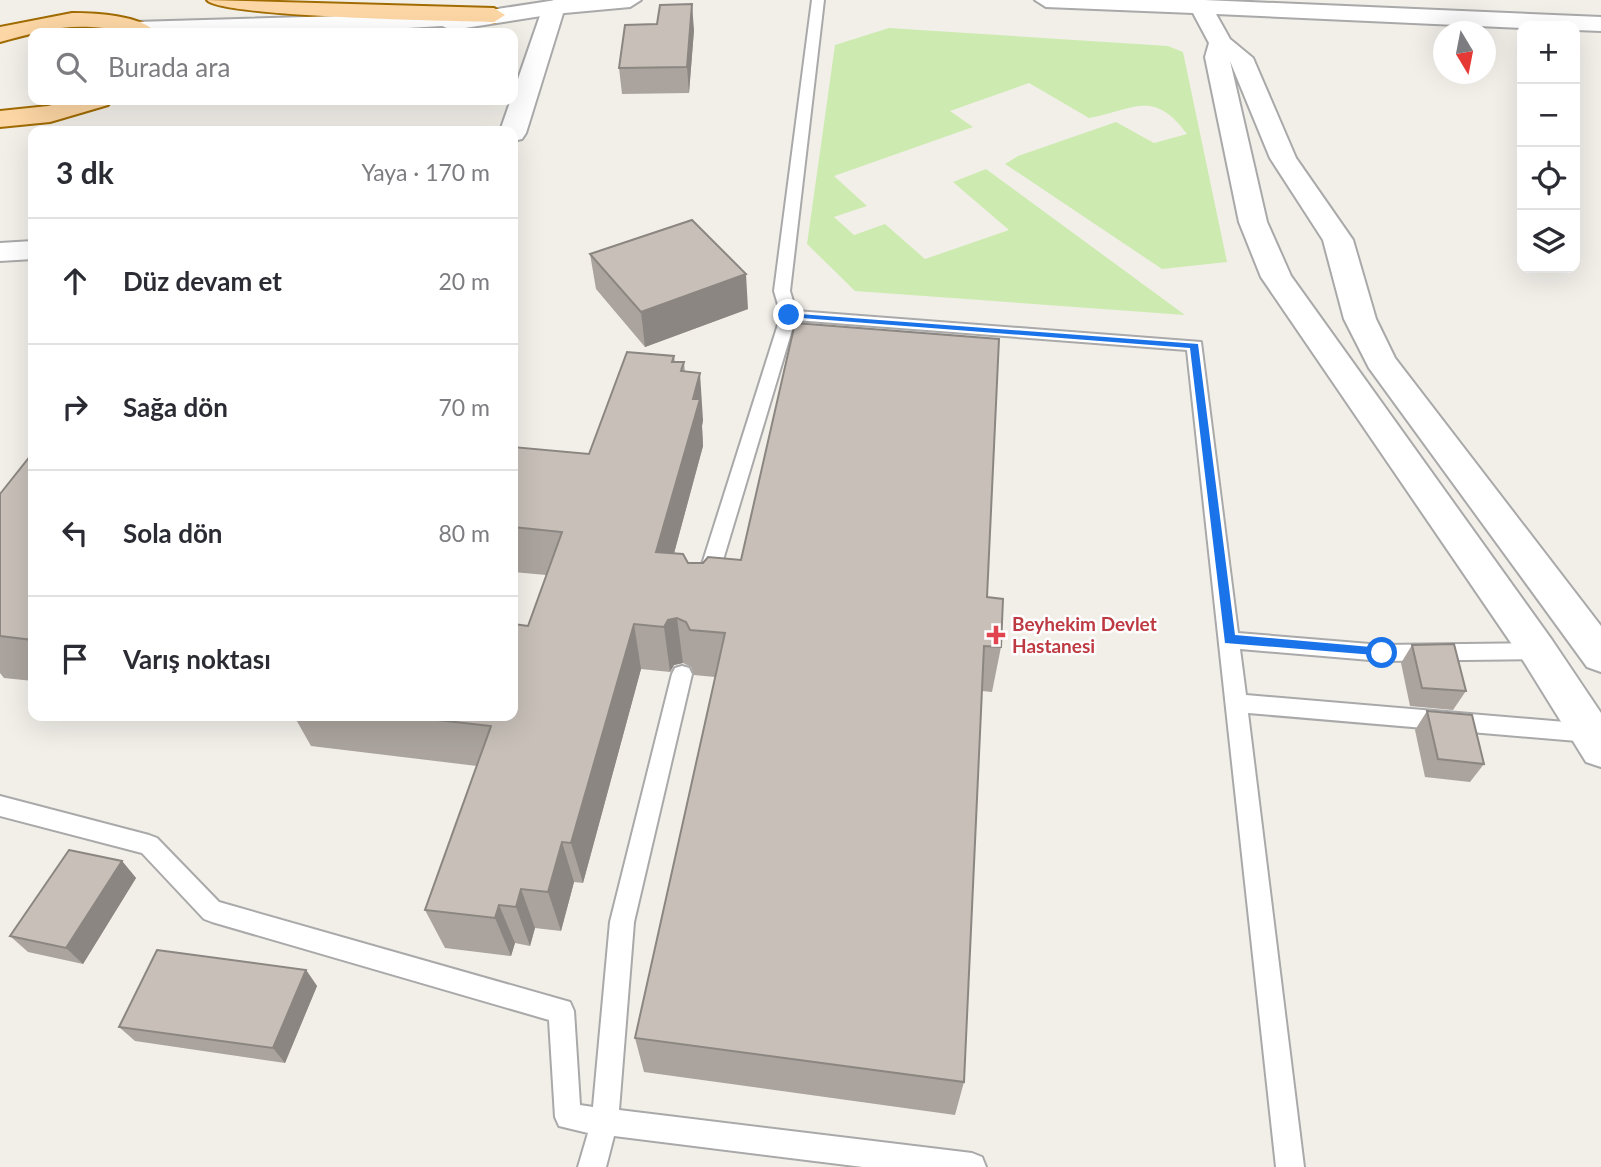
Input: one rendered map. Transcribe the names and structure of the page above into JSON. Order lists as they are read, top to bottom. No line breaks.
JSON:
{"places":{"health":["Beyhekim Devlet Hastanesi"]},"north":"bottom","page":{"map_buttons":["+","−"],"search":"Burada ara","heading":["3 dk","Yaya · 170 m"],"list":[["Düz devam et","20 m"],["Sağa dön","70 m"],["Sola dön","80 m"],"Varış noktası"]}}
